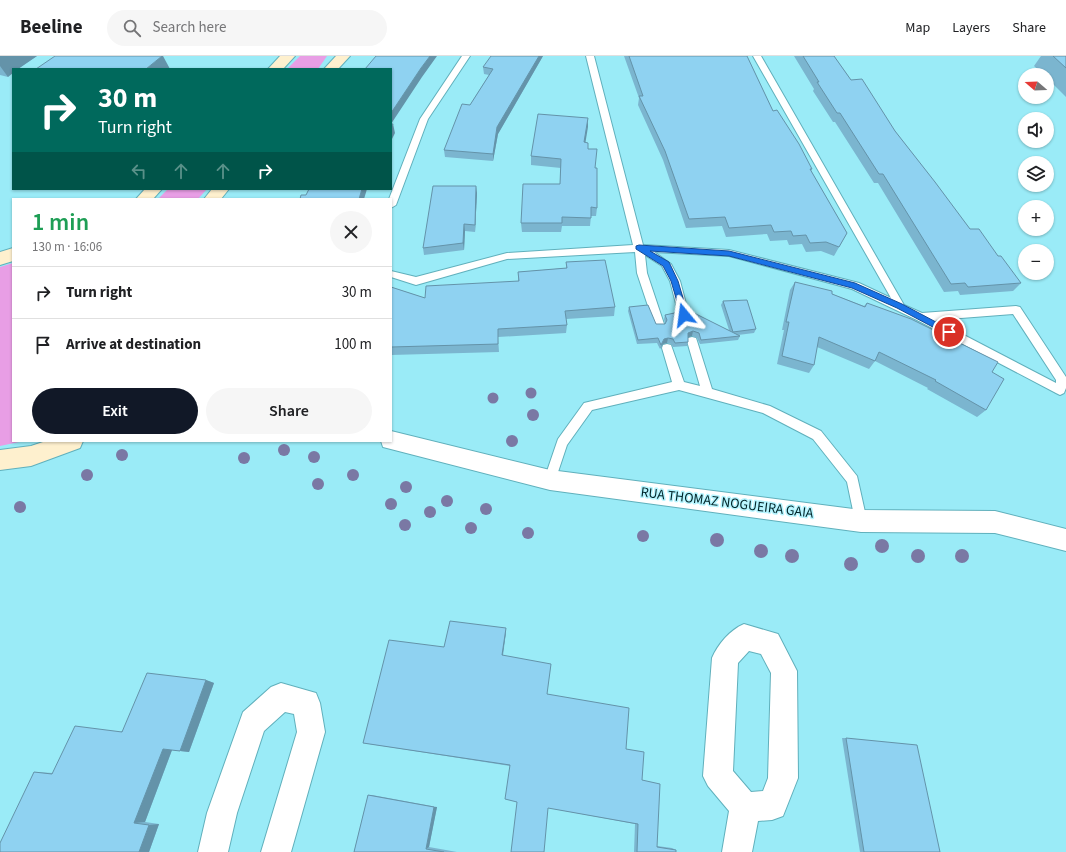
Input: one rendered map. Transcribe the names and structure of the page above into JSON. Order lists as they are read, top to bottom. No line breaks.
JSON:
{"streets":{"street":["RUA THOMAZ NOGUEIRA GAIA"]},"north":"left","page":{"header":"Beeline","search":"Search here","nav":["Map","Layers","Share"],"map_buttons":["+","−"],"turn":["30 m","Turn right"],"heading":["1 min","130 m · 16:06"],"list":[{"name":"Turn right","value":"30 m"},{"name":"Arrive at destination","value":"100 m"}],"buttons":["Exit","Share"]}}
